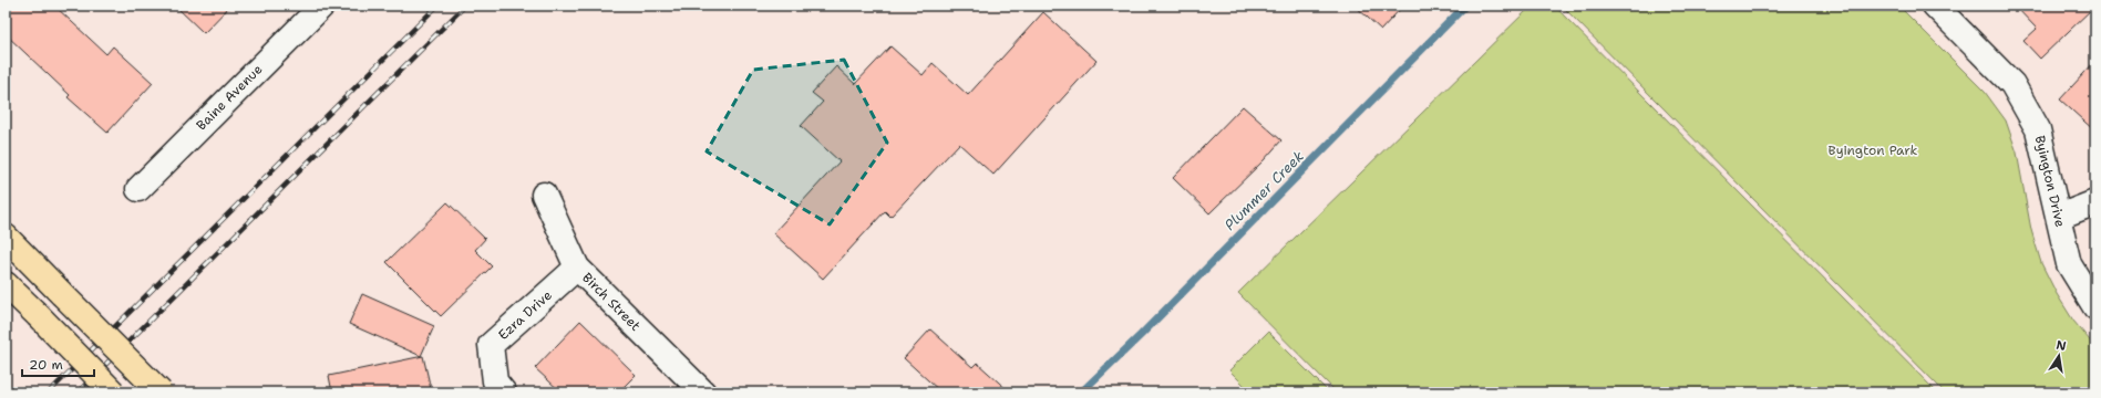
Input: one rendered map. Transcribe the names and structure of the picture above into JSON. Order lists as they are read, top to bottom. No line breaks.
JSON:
{"streets":{"street":["Baine Avenue","Byington Drive","Birch Street","Ezra Drive"]},"crossings":[["Birch Street","Ezra Drive"]],"water":["Plummer Creek"],"parks":["Byington Park"],"scale_bar":"20 m","north":"top"}
